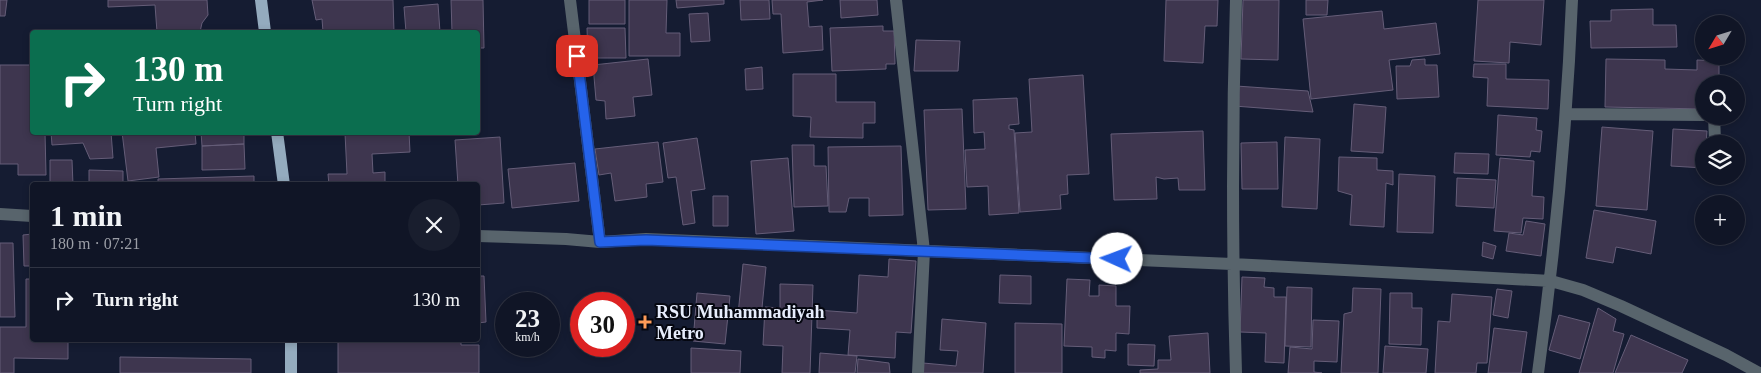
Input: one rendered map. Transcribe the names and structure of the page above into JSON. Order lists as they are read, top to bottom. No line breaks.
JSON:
{"places":{"health":["RSU Muhammadiyah Metro"]},"north":"bottom left","page":{"map_buttons":"+","turn":["130 m","Turn right"],"heading":["1 min","180 m · 07:21"],"list":[{"name":"Turn right","value":"130 m"}],"speed":"23 km/h","limit":"30"}}
